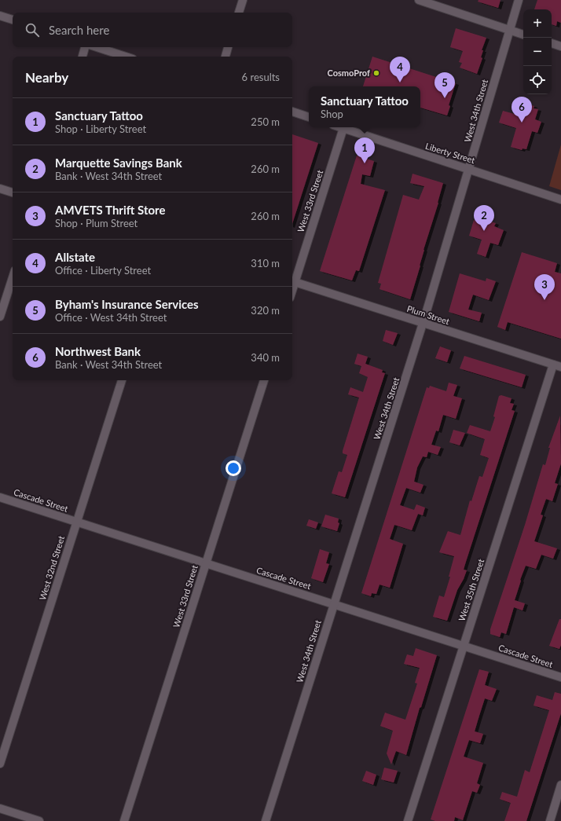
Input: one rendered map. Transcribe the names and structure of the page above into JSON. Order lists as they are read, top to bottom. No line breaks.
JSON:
{"streets":{"street":["West 34th Street","Liberty Street","West 33rd Street","Plum Street","Cascade Street","West 32nd Street","West 35th Street"]},"crossings":[["West 34th Street","Liberty Street"],["West 34th Street","Plum Street"],["West 34th Street","Cascade Street"],["Liberty Street","West 33rd Street"],["West 33rd Street","Plum Street"],["West 33rd Street","Cascade Street"],["Plum Street","West 35th Street"],["Cascade Street","West 32nd Street"],["Cascade Street","West 35th Street"]],"places":["CosmoProf"],"page":{"map_buttons":["+","−"],"search":"Search here","pins":["4","5","6","1","2","3"],"heading":["Nearby","6 results"],"popup":["Sanctuary Tattoo","Shop"],"list":[{"mark":"1","name":"Sanctuary Tattoo","note":"Shop · Liberty Street","value":"250 m"},{"mark":"2","name":"Marquette Savings Bank","note":"Bank · West 34th Street","value":"260 m"},{"mark":"3","name":"AMVETS Thrift Store","note":"Shop · Plum Street","value":"260 m"},{"mark":"4","name":"Allstate","note":"Office · Liberty Street","value":"310 m"},{"mark":"5","name":"Byham's Insurance Services","note":"Office · West 34th Street","value":"320 m"},{"mark":"6","name":"Northwest Bank","note":"Bank · West 34th Street","value":"340 m"}]}}
